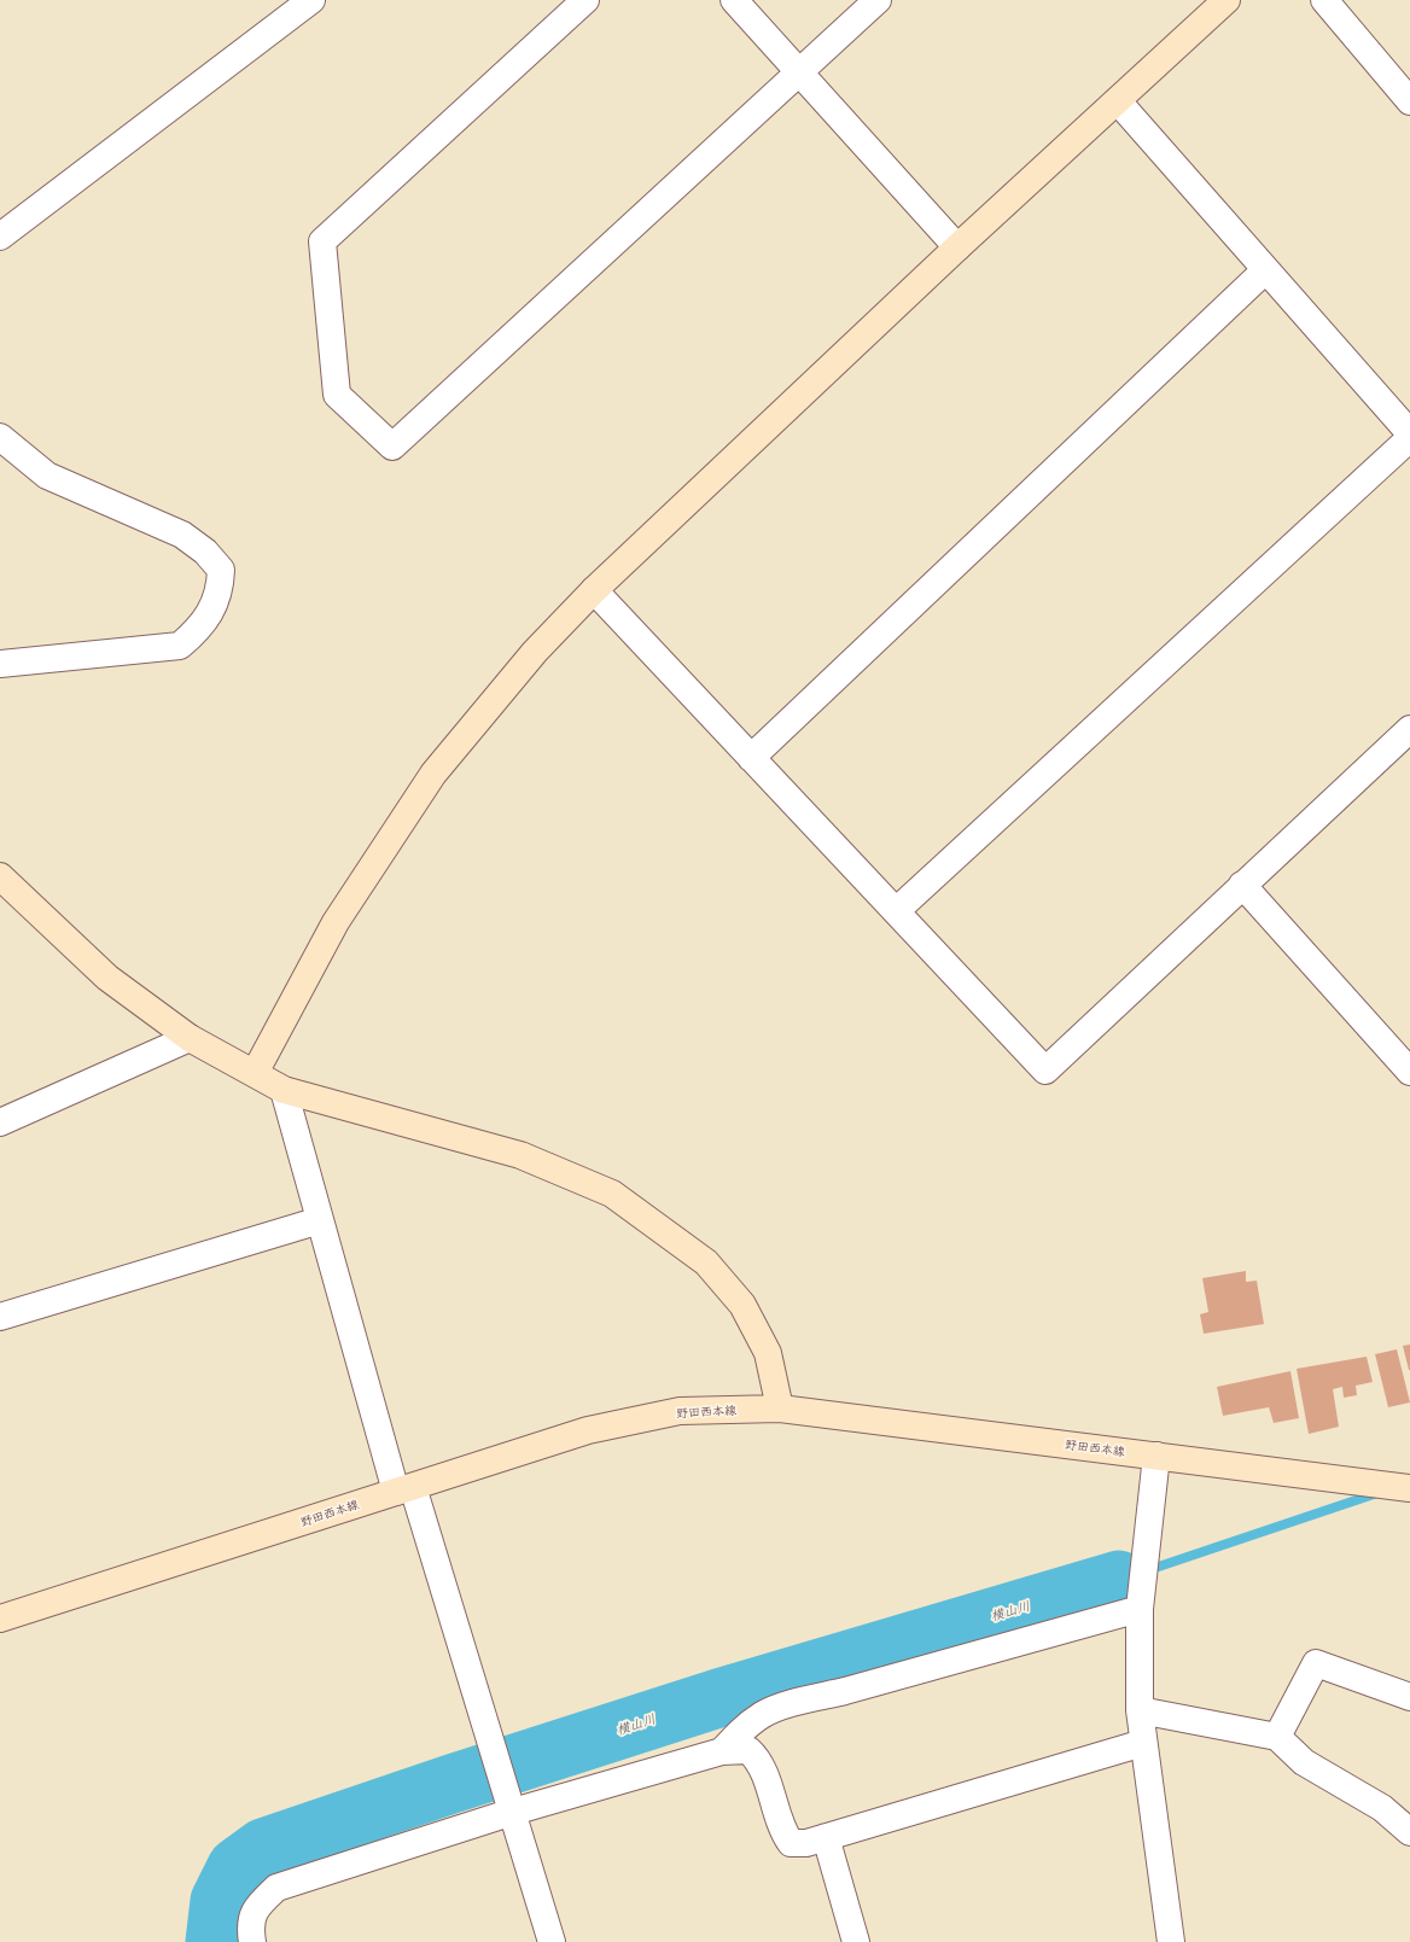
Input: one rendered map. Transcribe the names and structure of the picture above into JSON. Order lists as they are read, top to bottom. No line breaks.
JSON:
{"streets":{"street":["野田西本線"]},"water":["横山川"]}
